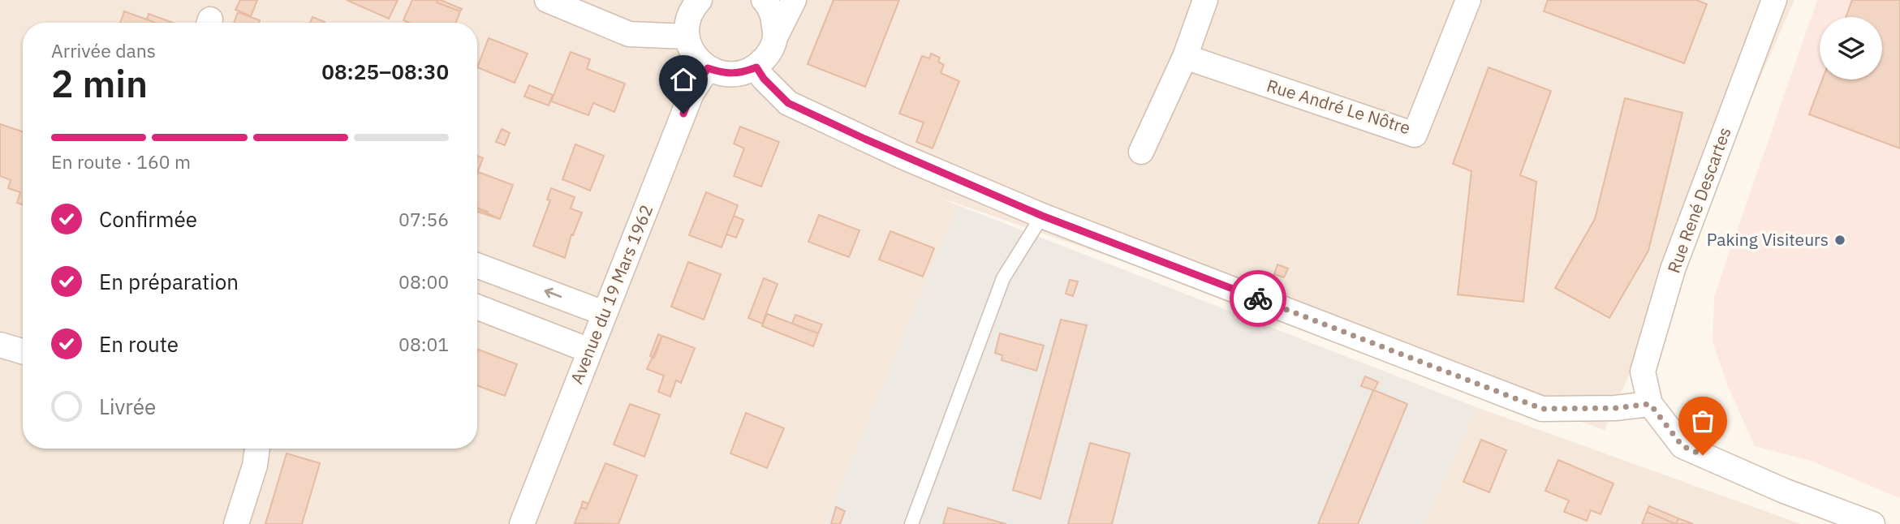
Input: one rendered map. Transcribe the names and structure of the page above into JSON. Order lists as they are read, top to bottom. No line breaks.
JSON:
{"streets":{"street":["Rue André Le Nôtre","Rue René Descartes","Avenue du 19 Mars 1962"]},"places":["Paking Visiteurs"],"page":{"heading":["2 min","Arrivée dans","08:25–08:30"],"bar":"En route · 160 m","list":[["Confirmée","07:56"],["En préparation","08:00"],["En route","08:01"],"Livrée"]}}
